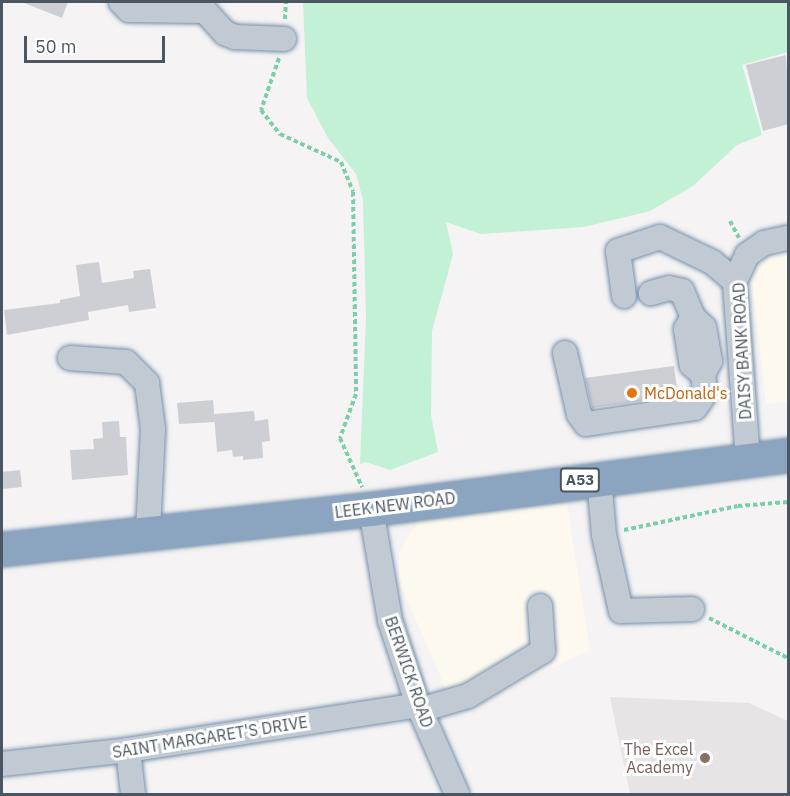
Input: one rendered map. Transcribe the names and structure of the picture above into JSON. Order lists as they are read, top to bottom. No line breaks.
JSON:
{"streets":{"highway":["A53","LEEK NEW ROAD"],"street":["DAISY BANK ROAD","BERWICK ROAD","SAINT MARGARET'S DRIVE"]},"crossings":[["DAISY BANK ROAD","LEEK NEW ROAD"],["LEEK NEW ROAD","BERWICK ROAD"],["BERWICK ROAD","SAINT MARGARET'S DRIVE"]],"places":["McDonald's","The Excel Academy"],"scale_bar":"50 m"}
